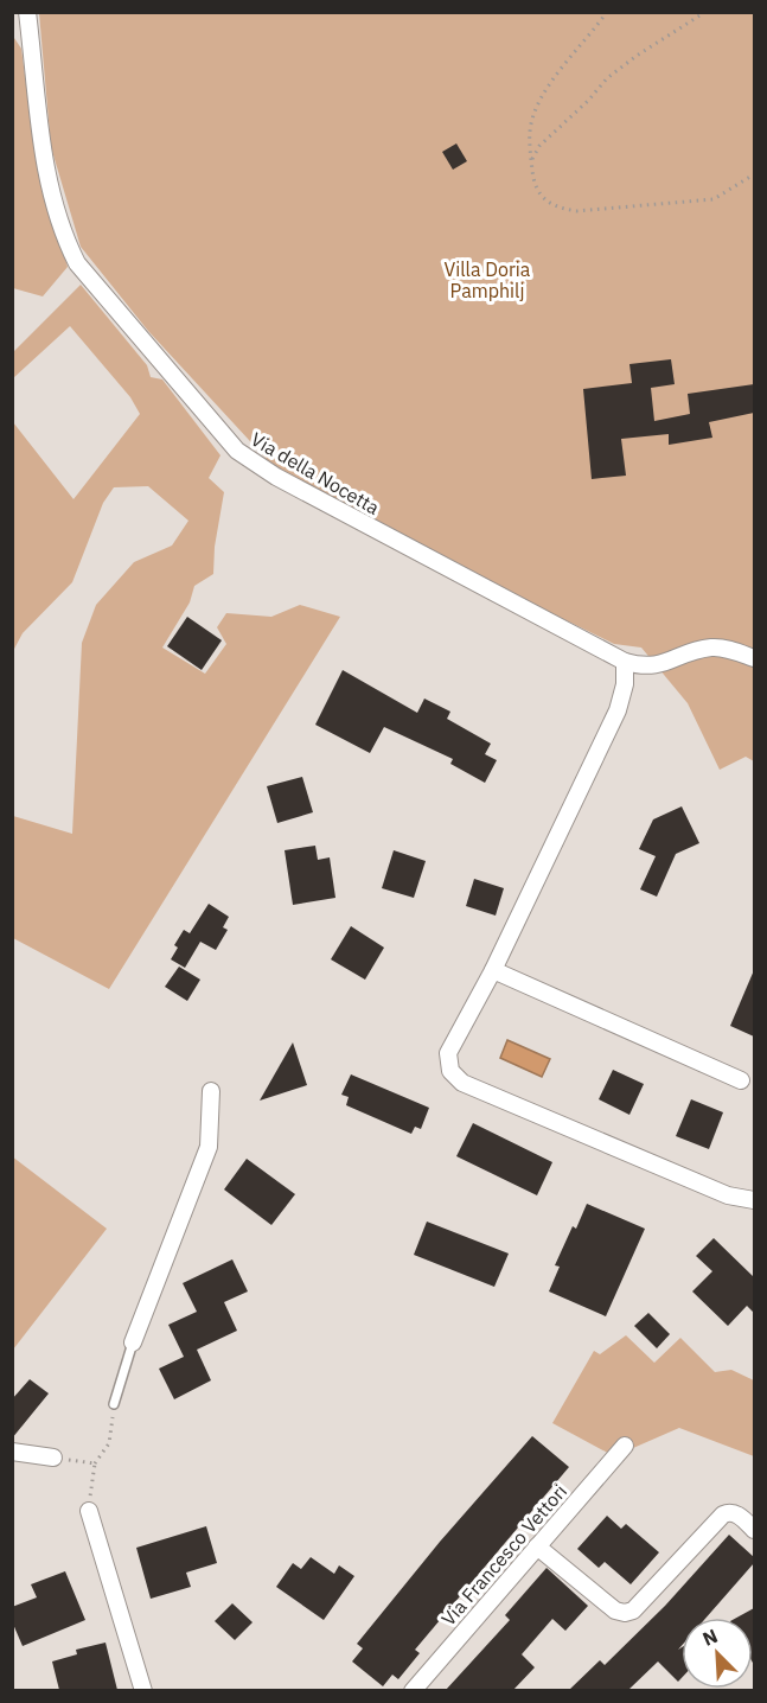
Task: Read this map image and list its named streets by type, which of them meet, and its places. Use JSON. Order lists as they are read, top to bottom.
{
  "streets": {
    "street": ["Via della Nocetta", "Via Francesco Vettori"]
  },
  "parks": ["Villa Doria Pamphilj"],
  "north": "top left"
}
